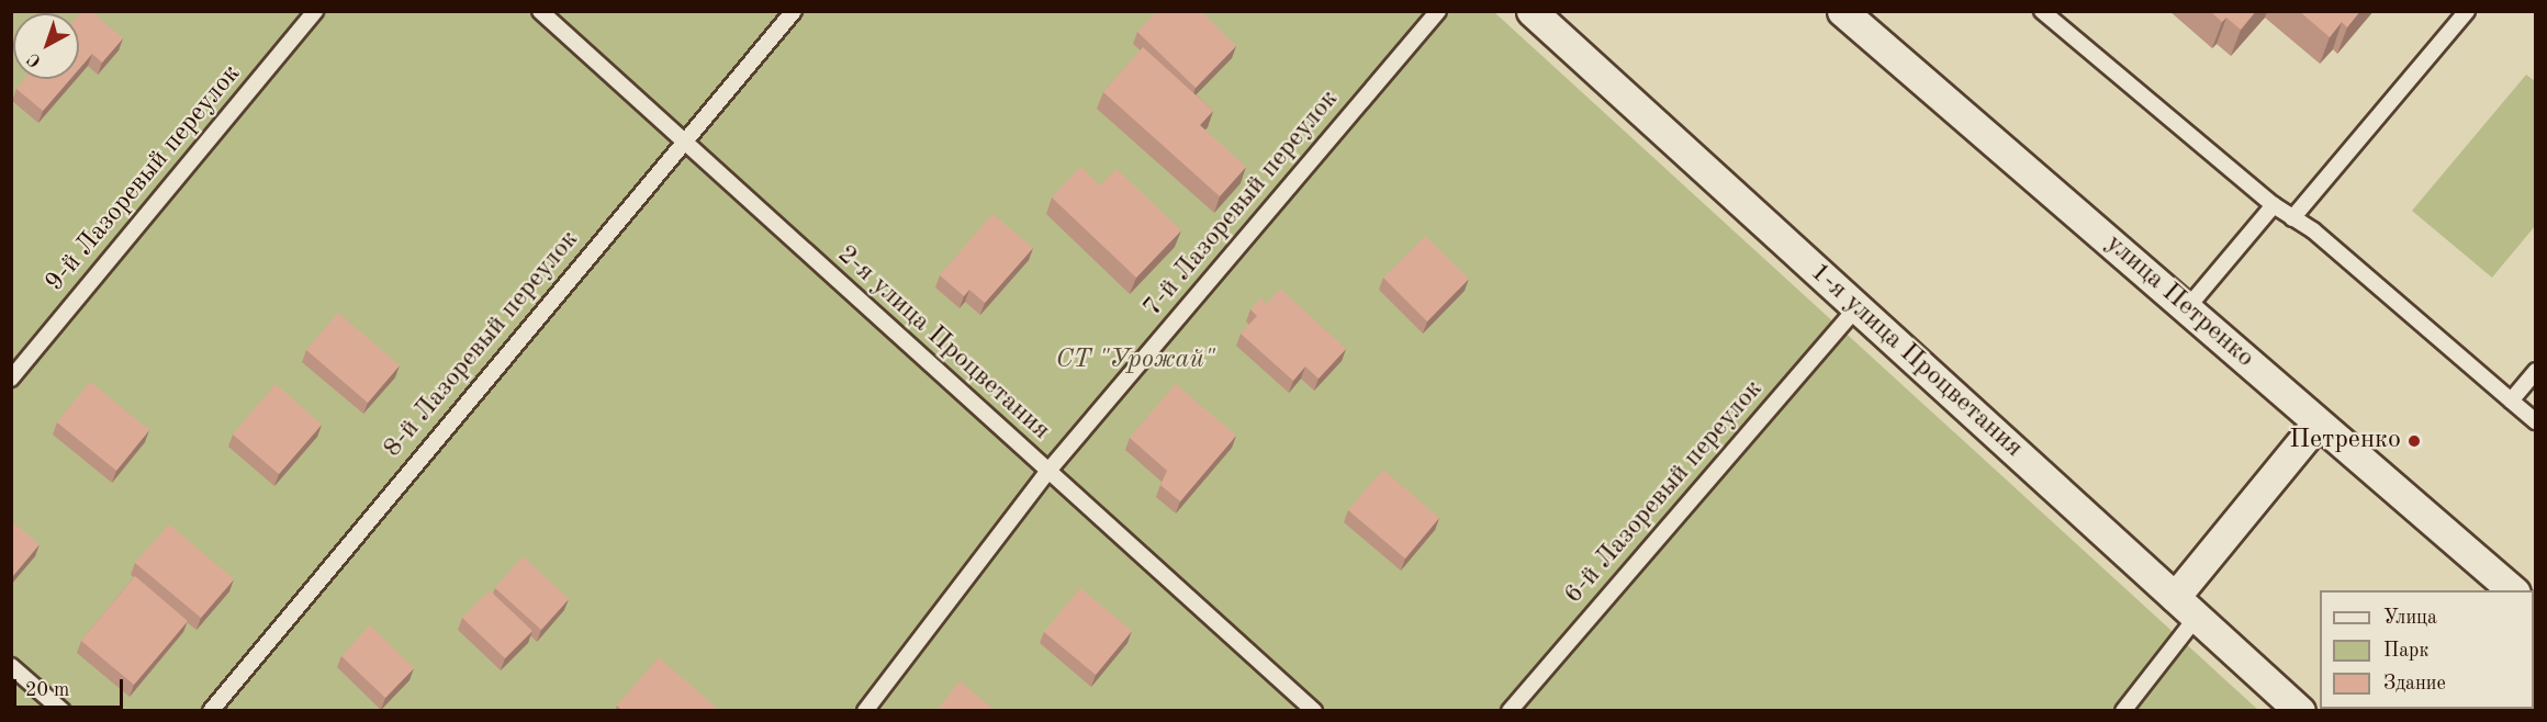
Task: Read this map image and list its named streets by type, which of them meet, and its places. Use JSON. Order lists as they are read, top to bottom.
{
  "streets": {
    "street": ["улица Петренко", "1-я улица Процветания"],
    "lane": [
      "9-й Лазоревый переулок",
      "7-й Лазоревый переулок",
      "2-я улица Процветания",
      "8-й Лазоревый переулок",
      "6-й Лазоревый переулок"
    ]
  },
  "crossings": [
    ["7-й Лазоревый переулок", "2-я улица Процветания"],
    ["2-я улица Процветания", "8-й Лазоревый переулок"],
    ["1-я улица Процветания", "6-й Лазоревый переулок"]
  ],
  "parks": ["СТ \"Урожай\""],
  "places": ["Петренко"],
  "legend": ["Улица", "Парк", "Здание"],
  "scale_bar": "20 m",
  "north": "bottom left"
}
